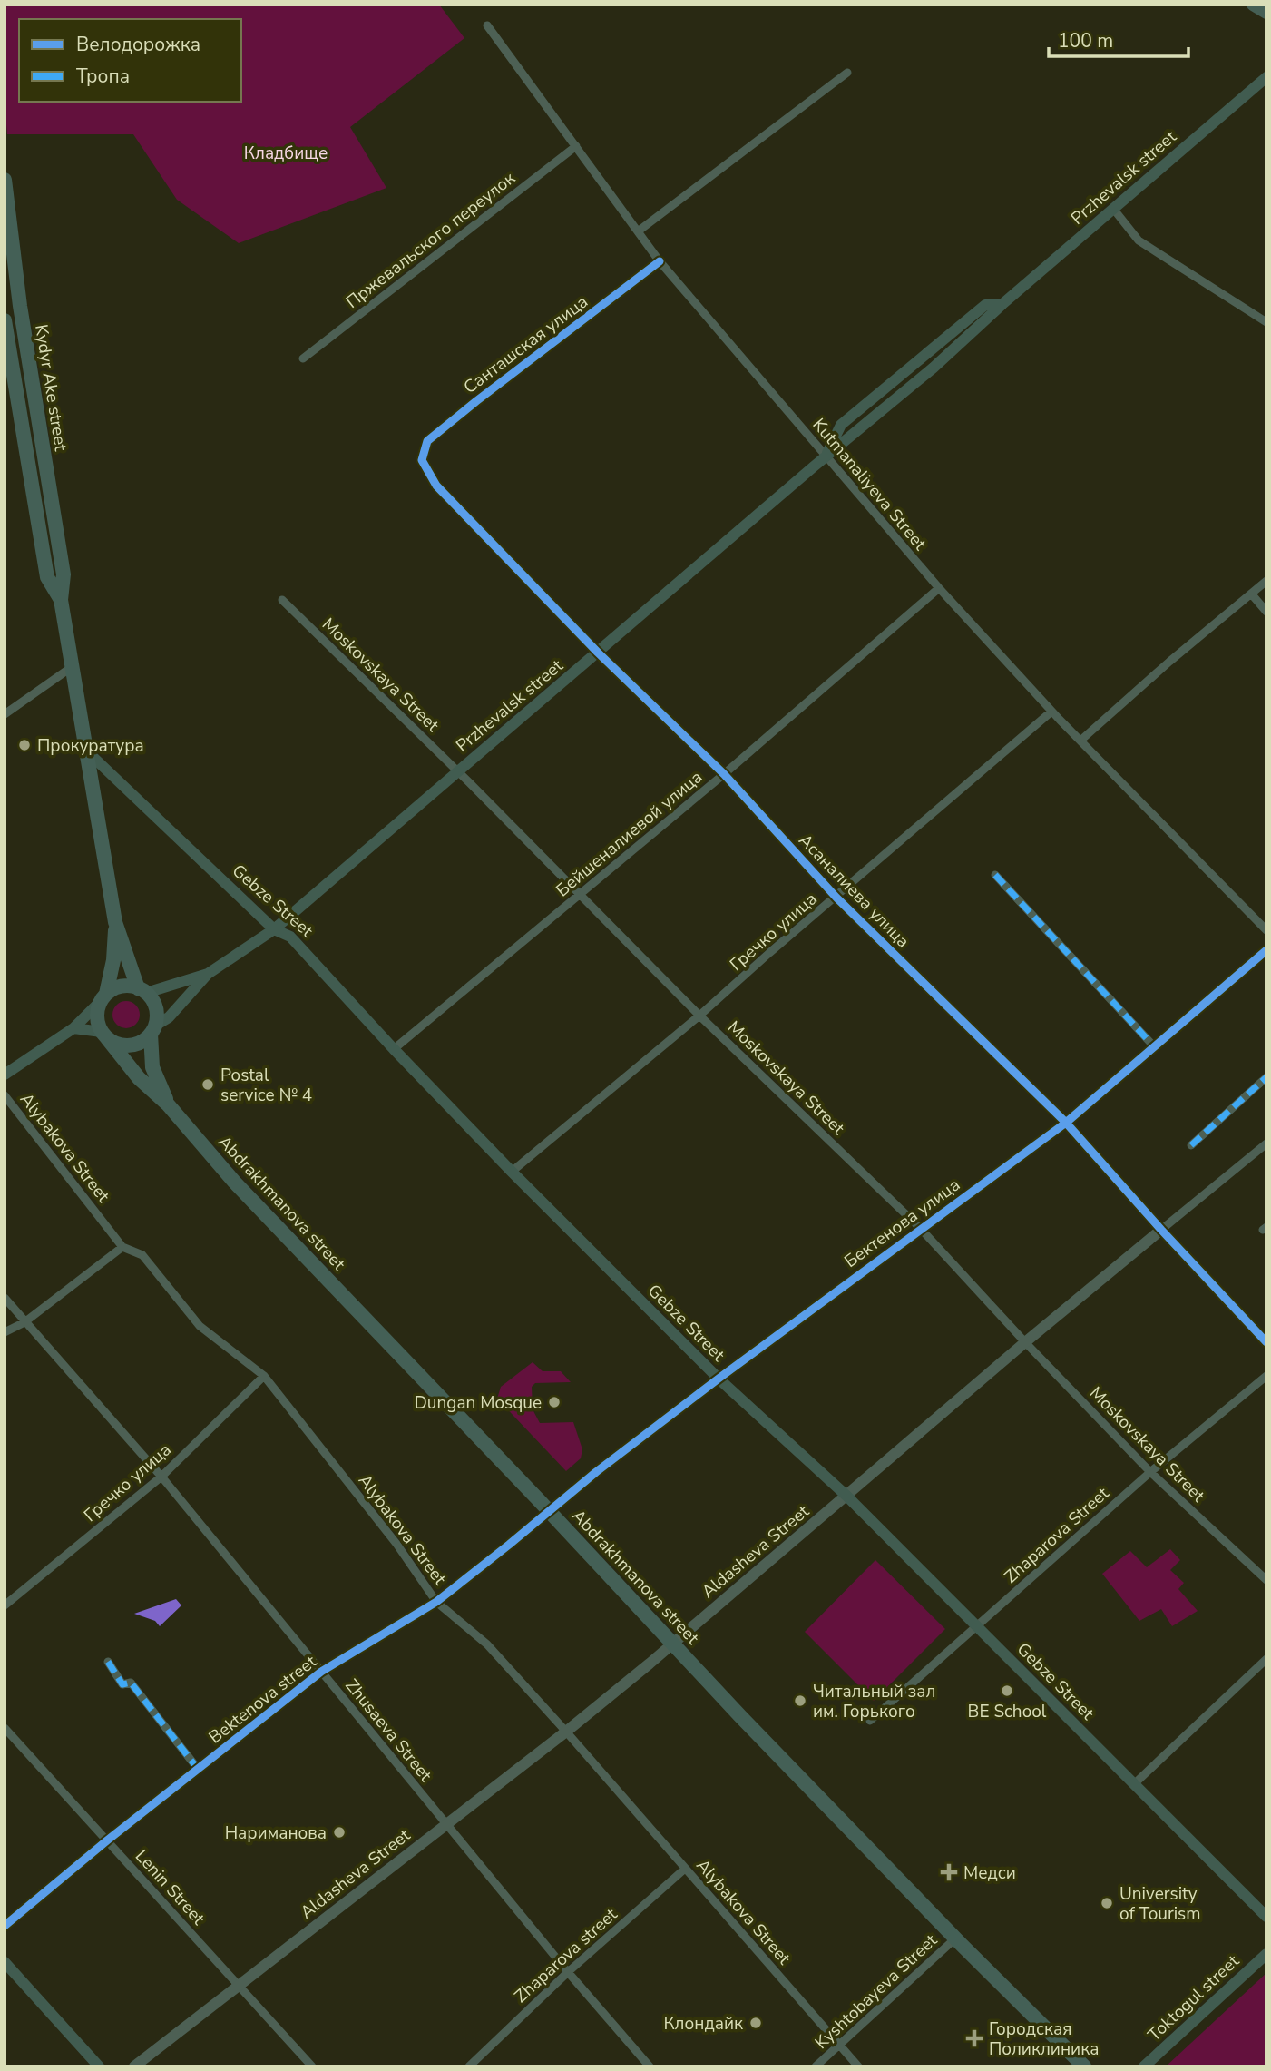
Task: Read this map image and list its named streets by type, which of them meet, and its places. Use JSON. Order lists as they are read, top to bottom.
{
  "streets": {
    "highway": ["Kydyr Ake street", "Abdrakhmanova street"],
    "main road": ["Przhevalsk street", "Gebze Street", "Toktogul street"],
    "street": [
      "Пржевальского переулок",
      "Санташская улица",
      "Kutmanaliyeva Street",
      "Moskovskaya Street",
      "Бейшеналиевой улица",
      "Асаналиева улица",
      "Гречко улица",
      "Alybakova Street",
      "Бектенова улица",
      "Zhaparova Street",
      "Aldasheva Street",
      "Bektenova street",
      "Zhusaeva Street",
      "Lenin Street",
      "Zhaparova street",
      "Kyshtobayeva Street"
    ]
  },
  "crossings": [
    ["Przhevalsk street", "Kydyr Ake street"],
    ["Przhevalsk street", "Kutmanaliyeva Street"],
    ["Przhevalsk street", "Moskovskaya Street"],
    ["Przhevalsk street", "Асаналиева улица"],
    ["Przhevalsk street", "Gebze Street"],
    ["Пржевальского переулок", "Kutmanaliyeva Street"],
    ["Санташская улица", "Kutmanaliyeva Street"],
    ["Санташская улица", "Асаналиева улица"],
    ["Kydyr Ake street", "Gebze Street"],
    ["Kutmanaliyeva Street", "Бейшеналиевой улица"],
    ["Kutmanaliyeva Street", "Гречко улица"],
    ["Moskovskaya Street", "Бейшеналиевой улица"],
    ["Moskovskaya Street", "Гречко улица"],
    ["Moskovskaya Street", "Бектенова улица"],
    ["Moskovskaya Street", "Zhaparova Street"],
    ["Moskovskaya Street", "Aldasheva Street"],
    ["Бейшеналиевой улица", "Асаналиева улица"],
    ["Бейшеналиевой улица", "Gebze Street"],
    ["Асаналиева улица", "Гречко улица"],
    ["Асаналиева улица", "Бектенова улица"],
    ["Асаналиева улица", "Aldasheva Street"],
    ["Gebze Street", "Гречко улица"],
    ["Gebze Street", "Бектенова улица"],
    ["Gebze Street", "Zhaparova Street"],
    ["Gebze Street", "Aldasheva Street"],
    ["Гречко улица", "Alybakova Street"],
    ["Гречко улица", "Zhusaeva Street"],
    ["Alybakova Street", "Aldasheva Street"],
    ["Alybakova Street", "Bektenova street"],
    ["Alybakova Street", "Zhaparova street"],
    ["Alybakova Street", "Kyshtobayeva Street"],
    ["Abdrakhmanova street", "Бектенова улица"],
    ["Abdrakhmanova street", "Aldasheva Street"],
    ["Abdrakhmanova street", "Bektenova street"],
    ["Abdrakhmanova street", "Kyshtobayeva Street"],
    ["Бектенова улица", "Bektenova street"],
    ["Aldasheva Street", "Zhusaeva Street"],
    ["Aldasheva Street", "Lenin Street"],
    ["Bektenova street", "Zhusaeva Street"],
    ["Bektenova street", "Lenin Street"],
    ["Zhusaeva Street", "Zhaparova street"]
  ],
  "parks": ["Кладбище"],
  "places": {
    "other": [
      "Прокуратура",
      "Postal service № 4",
      "Dungan Mosque",
      "BE School",
      "Читальный зал им. Горького",
      "Нариманова",
      "University of Tourism",
      "Клондайк"
    ],
    "health": ["Медси", "Городская Поликлиника"]
  },
  "legend": ["Велодорожка", "Тропа"],
  "scale_bar": "100 m"
}
